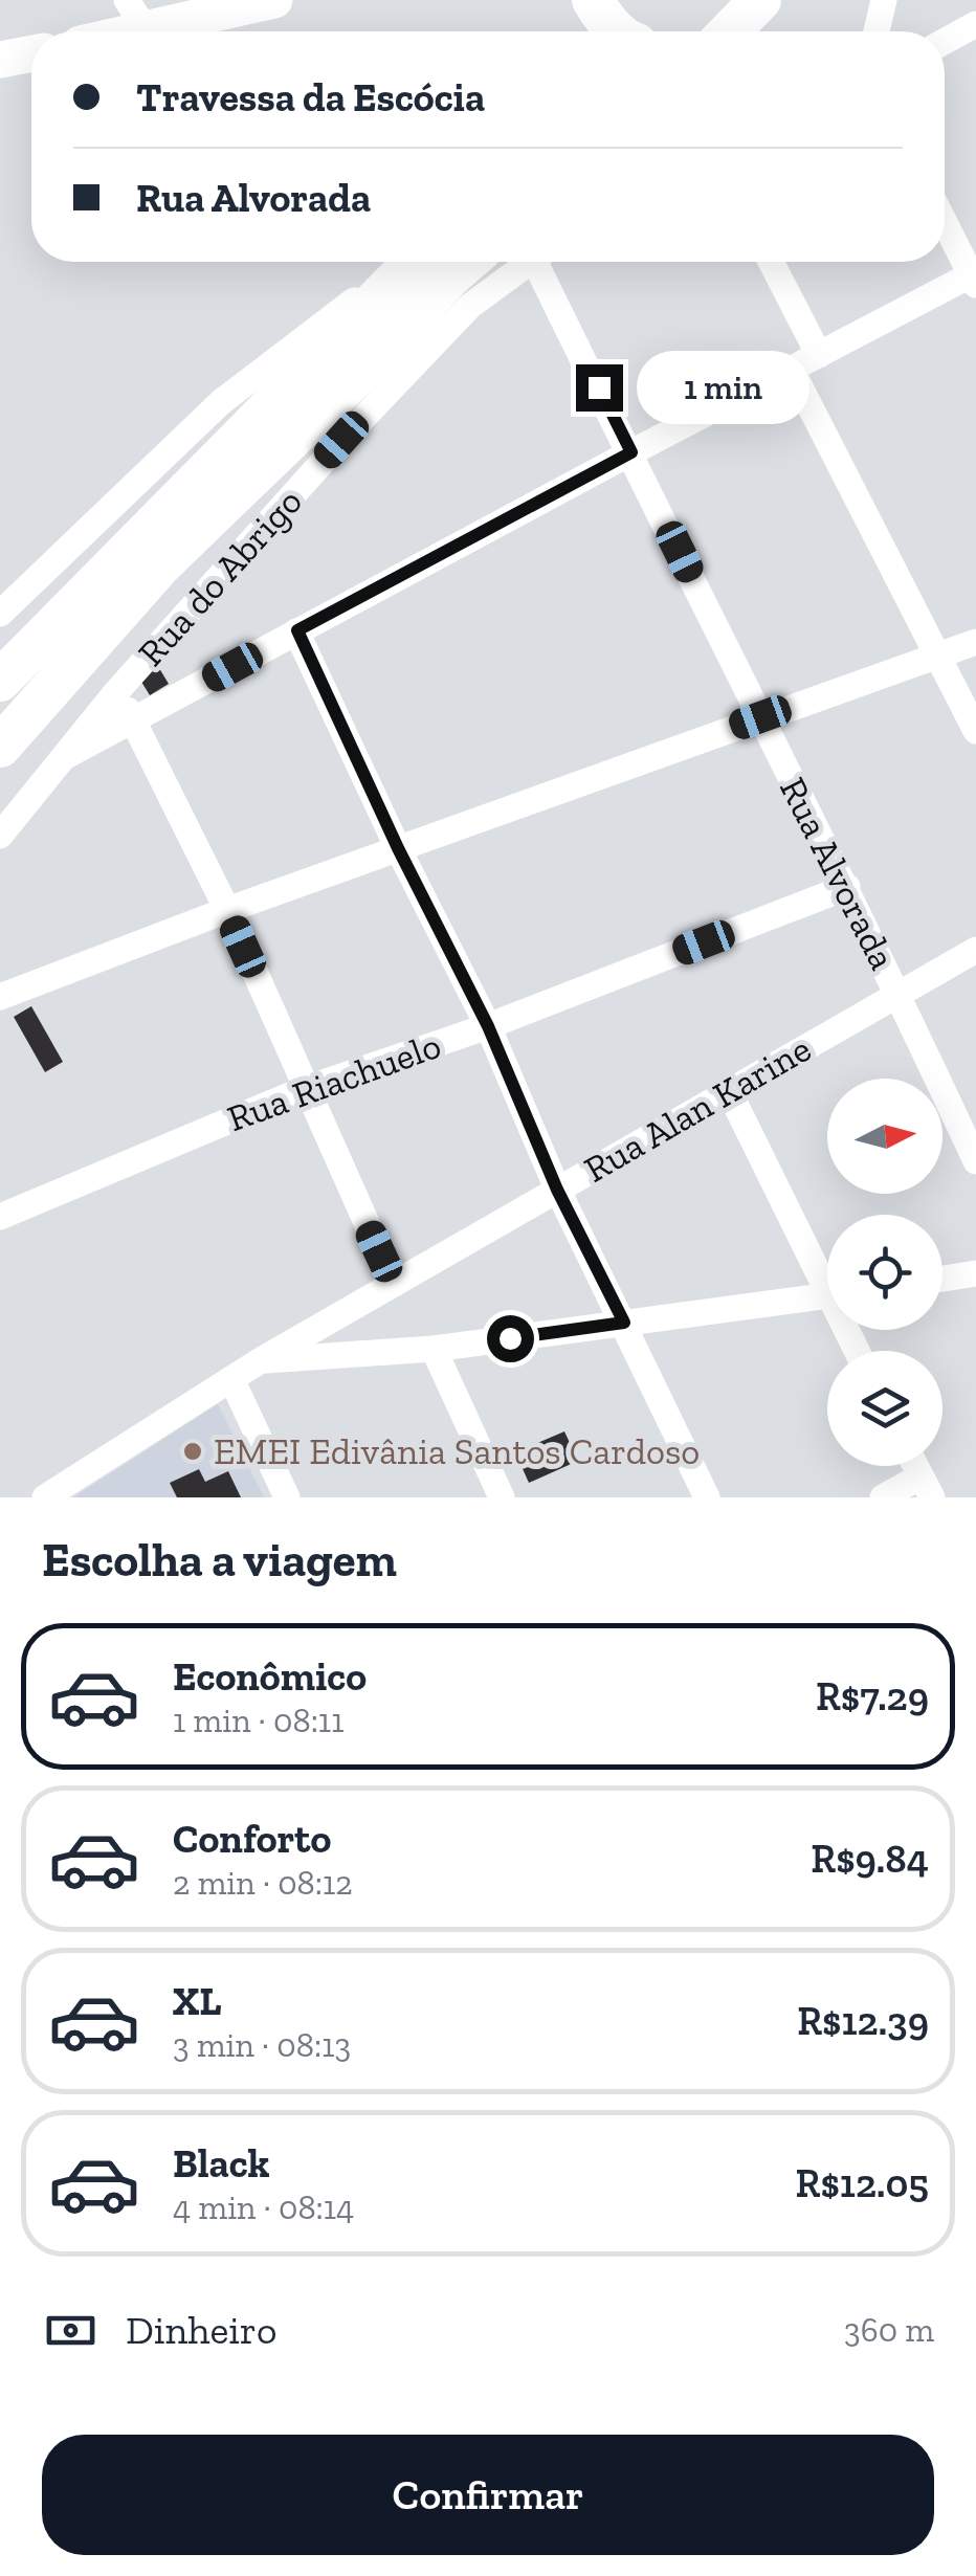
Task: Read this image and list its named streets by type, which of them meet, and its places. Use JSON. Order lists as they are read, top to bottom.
{
  "streets": {
    "street": [
      "Rua do Abrigo",
      "Rua Alvorada",
      "Rua Riachuelo",
      "Rua Alan Karine"
    ]
  },
  "crossings": [
    ["Rua Alvorada", "Rua Riachuelo"],
    ["Rua Alvorada", "Rua Alan Karine"]
  ],
  "places": ["EMEI Edivânia Santos Cardoso"],
  "north": "right",
  "page": {
    "banner": ["Travessa da Escócia", "Rua Alvorada"],
    "bubble": "1 min",
    "heading": "Escolha a viagem",
    "list": [
      {
        "name": "Econômico",
        "note": "1 min · 08:11",
        "value": "R$7.29"
      },
      {
        "name": "Conforto",
        "note": "2 min · 08:12",
        "value": "R$9.84"
      },
      {
        "name": "XL",
        "note": "3 min · 08:13",
        "value": "R$12.39"
      },
      {
        "name": "Black",
        "note": "4 min · 08:14",
        "value": "R$12.05"
      }
    ],
    "pay": ["Dinheiro", "360 m"],
    "buttons": "Confirmar"
  }
}
